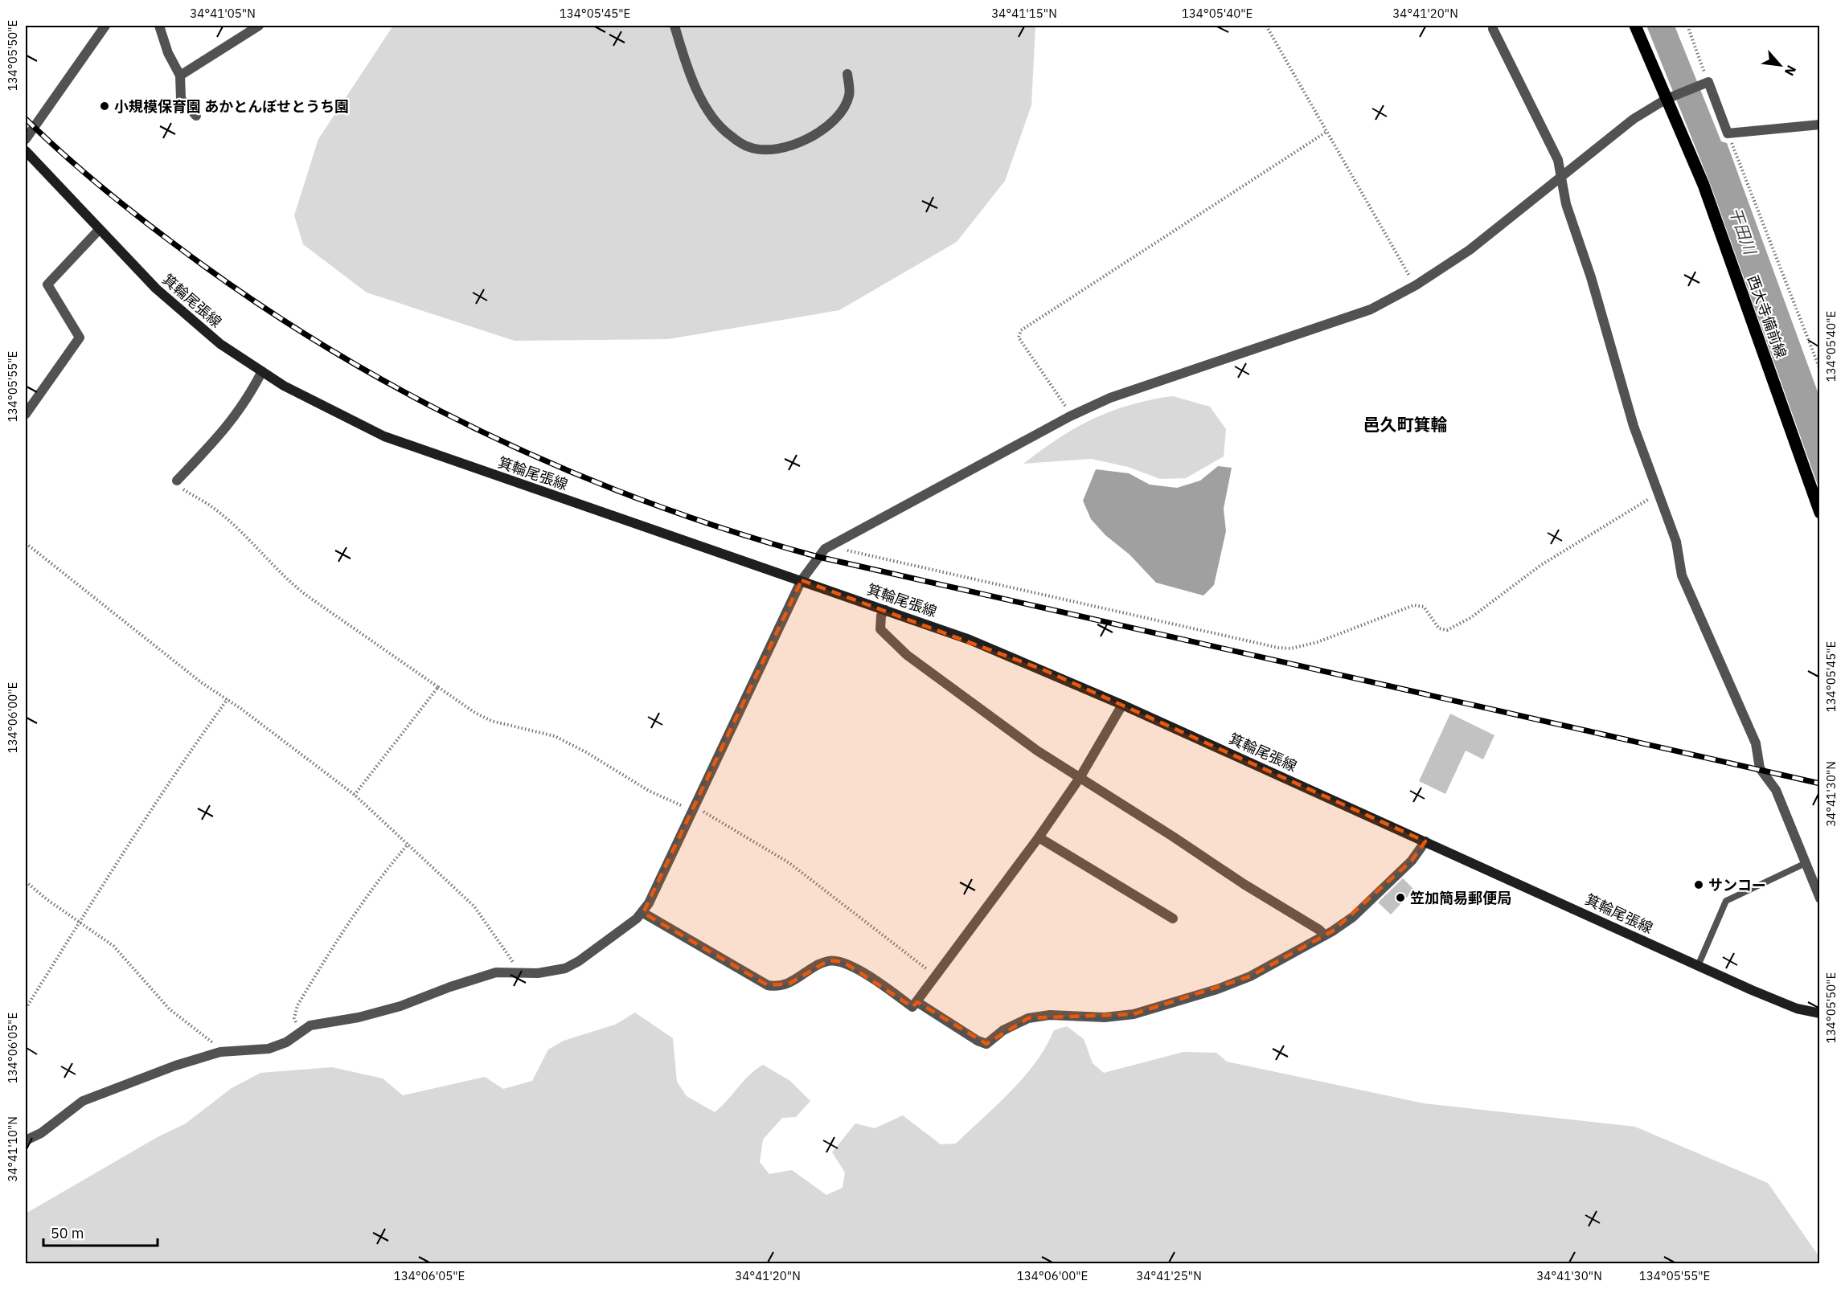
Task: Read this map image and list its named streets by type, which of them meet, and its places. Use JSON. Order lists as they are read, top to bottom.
{
  "streets": {
    "main road": ["箕輪尾張線", "西大寺備前線"]
  },
  "districts": ["邑久町箕輪"],
  "water": ["干田川"],
  "places": ["小規模保育園 あかとんぼせとうち園", "サンコー", "笠加簡易郵便局"],
  "scale_bar": "50 m",
  "north": "bottom right",
  "coordinates": [
    "34°41'05\"N",
    "134°05'45\"E",
    "34°41'15\"N",
    "134°05'40\"E",
    "34°41'20\"N",
    "134°05'50\"E",
    "134°05'55\"E",
    "134°06'00\"E",
    "34°41'30\"N",
    "134°06'05\"E",
    "34°41'10\"N",
    "34°41'25\"N"
  ]
}
